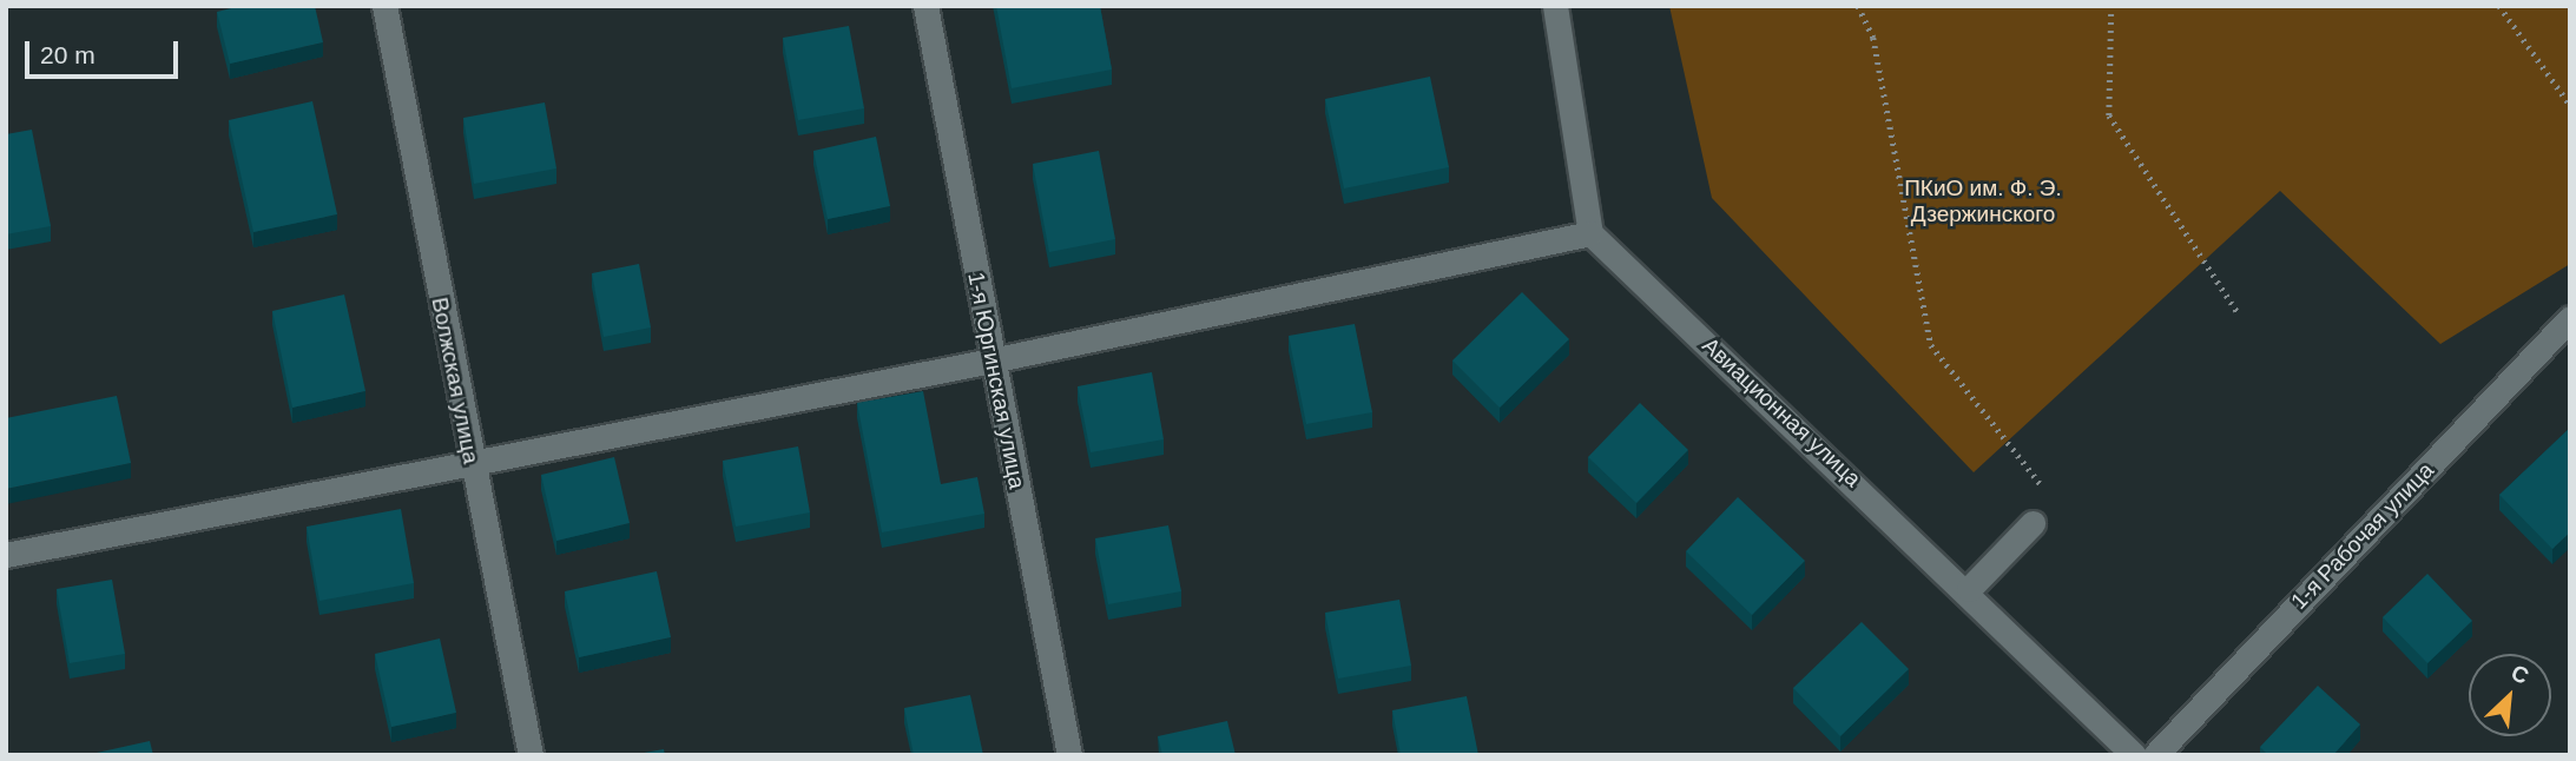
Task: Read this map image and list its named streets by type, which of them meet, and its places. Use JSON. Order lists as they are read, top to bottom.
{
  "streets": {
    "street": [
      "Волжская улица",
      "1-я Юргинская улица",
      "Авиационная улица",
      "1-я Рабочая улица"
    ]
  },
  "parks": ["ПКиО им. Ф. Э. Дзержинского"],
  "scale_bar": "20 m",
  "north": "top right"
}
